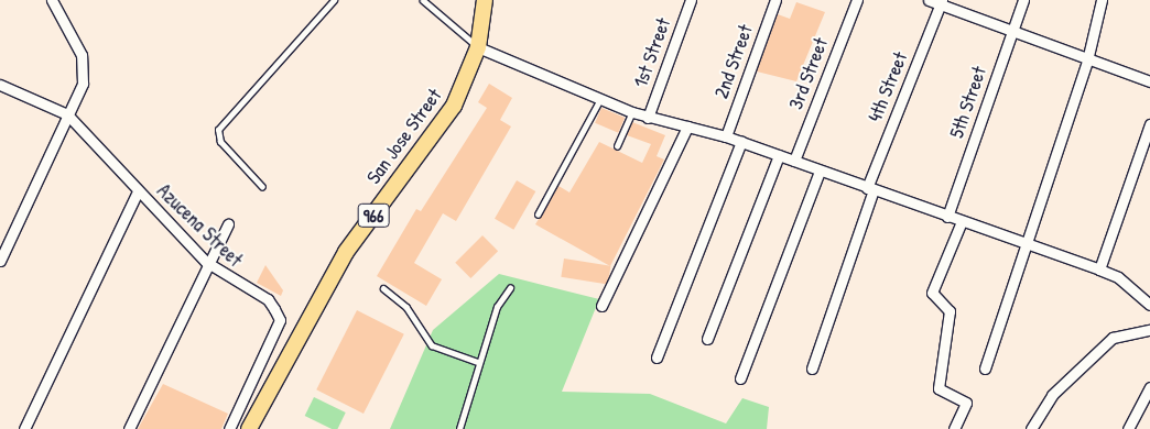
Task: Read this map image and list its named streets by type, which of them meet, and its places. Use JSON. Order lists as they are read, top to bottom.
{
  "streets": {
    "main road": ["San Jose Street", "966"],
    "street": [
      "1st Street",
      "2nd Street",
      "3rd Street",
      "4th Street",
      "5th Street",
      "Azucena Street"
    ]
  }
}
